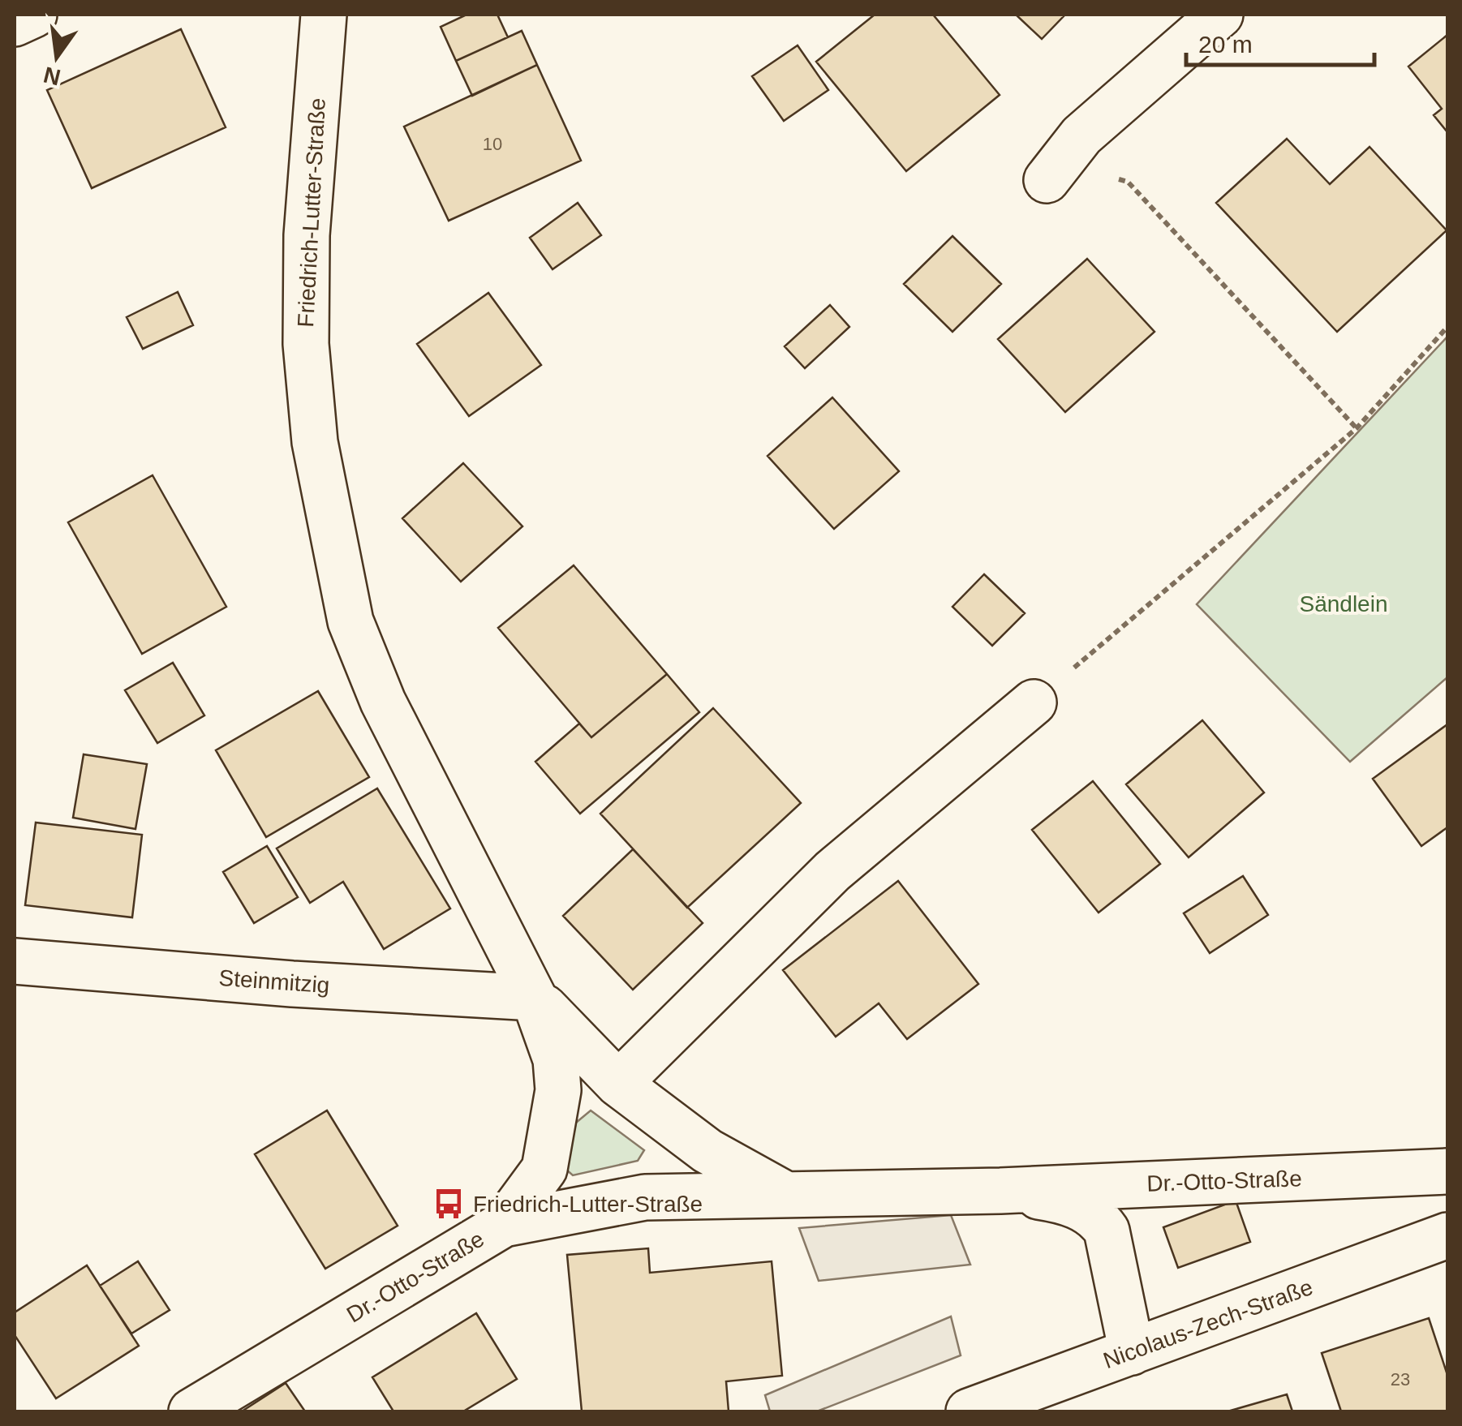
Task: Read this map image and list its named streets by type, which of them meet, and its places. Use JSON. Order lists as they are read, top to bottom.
{
  "streets": {
    "street": [
      "Friedrich-Lutter-Straße",
      "Steinmitzig",
      "Dr.-Otto-Straße",
      "Nicolaus-Zech-Straße"
    ]
  },
  "crossings": [
    ["Friedrich-Lutter-Straße", "Steinmitzig"],
    ["Friedrich-Lutter-Straße", "Dr.-Otto-Straße"],
    ["Dr.-Otto-Straße", "Nicolaus-Zech-Straße"]
  ],
  "parks": ["Sändlein"],
  "places": {
    "bus stop": ["Friedrich-Lutter-Straße"]
  },
  "house_numbers": ["10", "23"],
  "scale_bar": "20 m",
  "north": "bottom"
}
